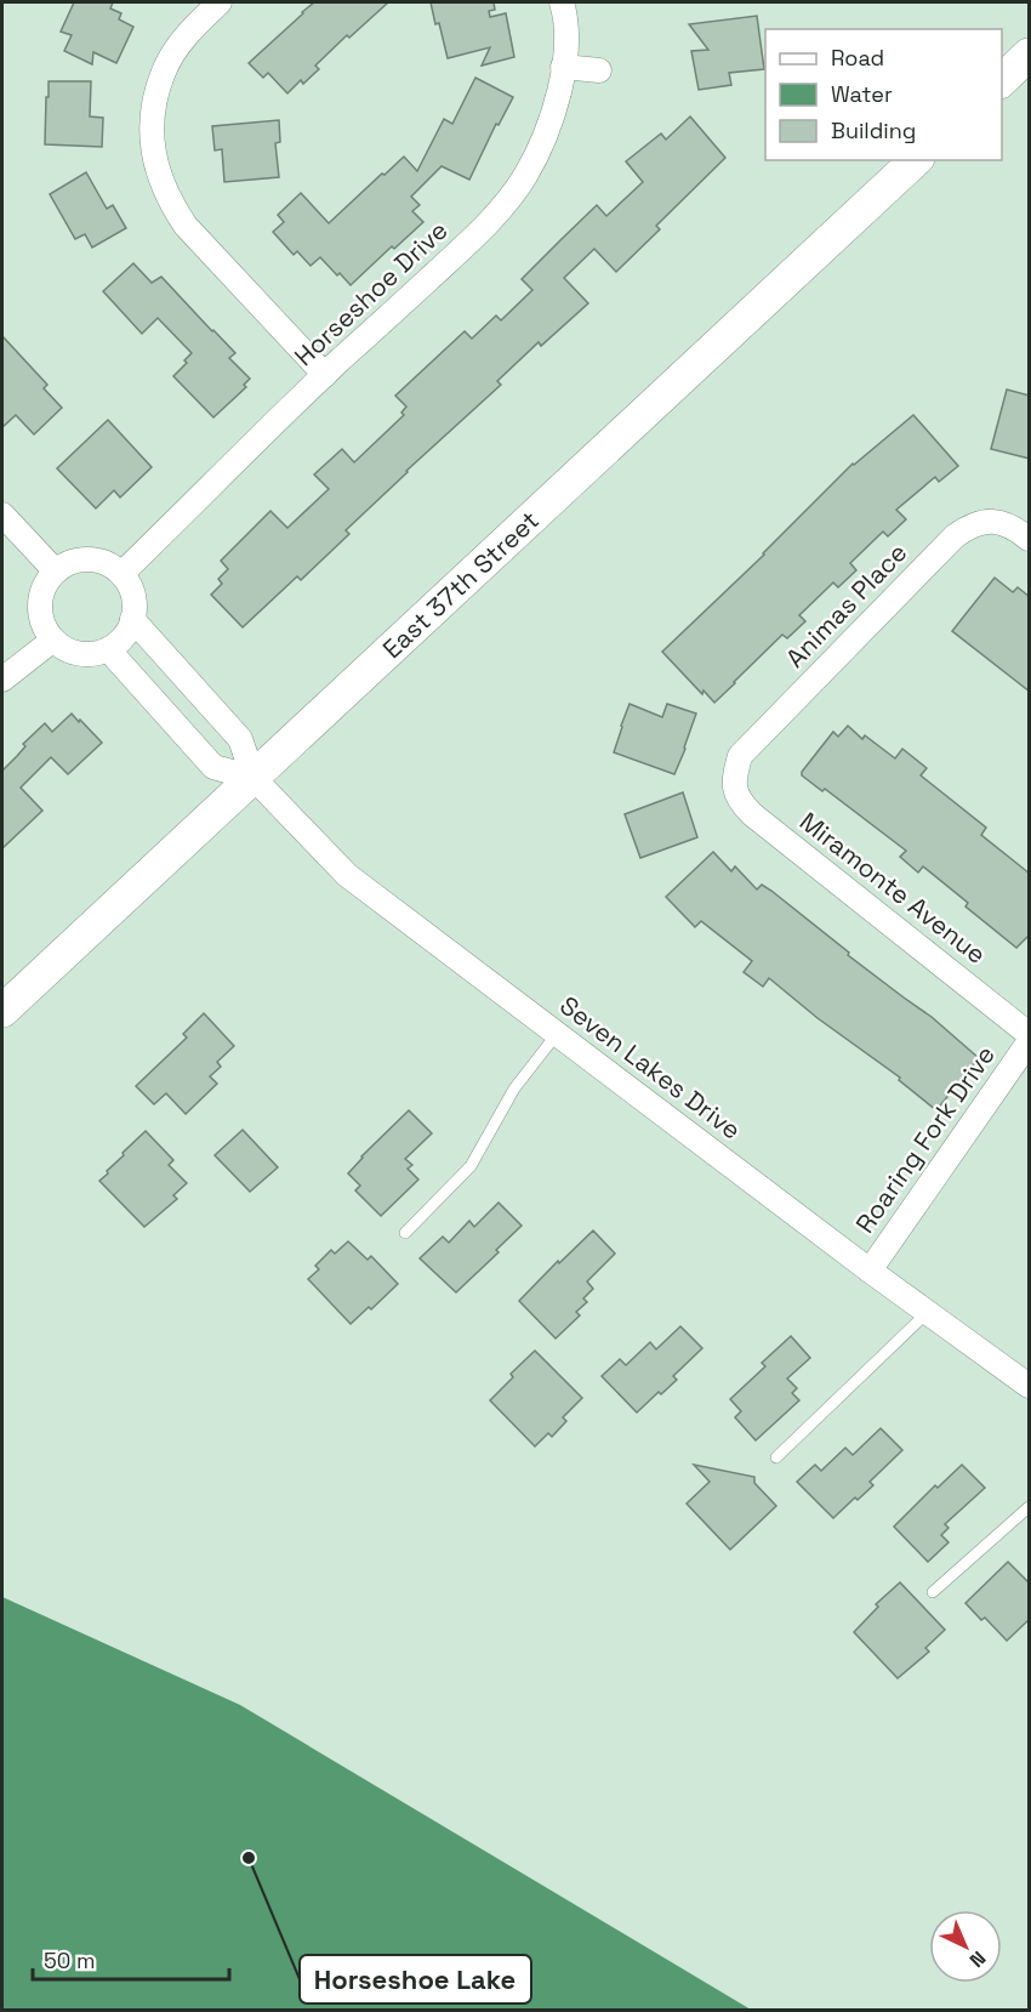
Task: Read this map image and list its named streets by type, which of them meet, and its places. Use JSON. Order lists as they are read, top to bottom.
{
  "streets": {
    "main road": ["East 37th Street"],
    "street": [
      "Horseshoe Drive",
      "Animas Place",
      "Miramonte Avenue",
      "Seven Lakes Drive",
      "Roaring Fork Drive"
    ]
  },
  "crossings": [
    ["Horseshoe Drive", "Seven Lakes Drive"],
    ["East 37th Street", "Seven Lakes Drive"],
    ["Animas Place", "Miramonte Avenue"],
    ["Seven Lakes Drive", "Roaring Fork Drive"]
  ],
  "places": ["Horseshoe Lake"],
  "legend": ["Road", "Water", "Building"],
  "scale_bar": "50 m",
  "north": "bottom right"
}
